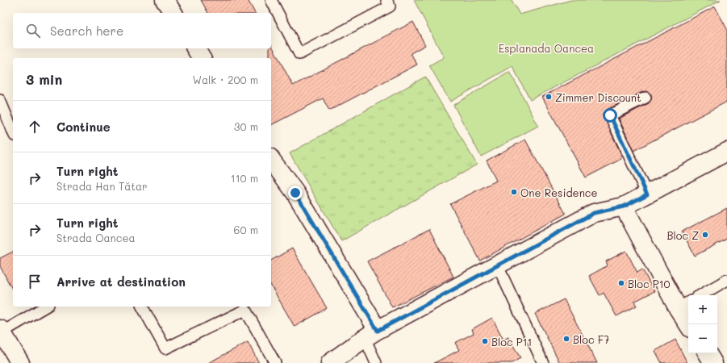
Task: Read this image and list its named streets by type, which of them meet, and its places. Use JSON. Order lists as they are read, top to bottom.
{
  "parks": ["Esplanada Oancea"],
  "places": [
    "Zimmer Discount",
    "One Residence",
    "Bloc Z",
    "Bloc P10",
    "Bloc F7",
    "Bloc P11"
  ],
  "page": {
    "search": "Search here",
    "heading": ["3 min", "Walk · 200 m"],
    "list": [
      ["Continue", "30 m"],
      ["Turn right", "Strada Han Tătar", "110 m"],
      ["Turn right", "Strada Oancea", "60 m"],
      "Arrive at destination"
    ],
    "map_buttons": ["+", "−"]
  }
}
